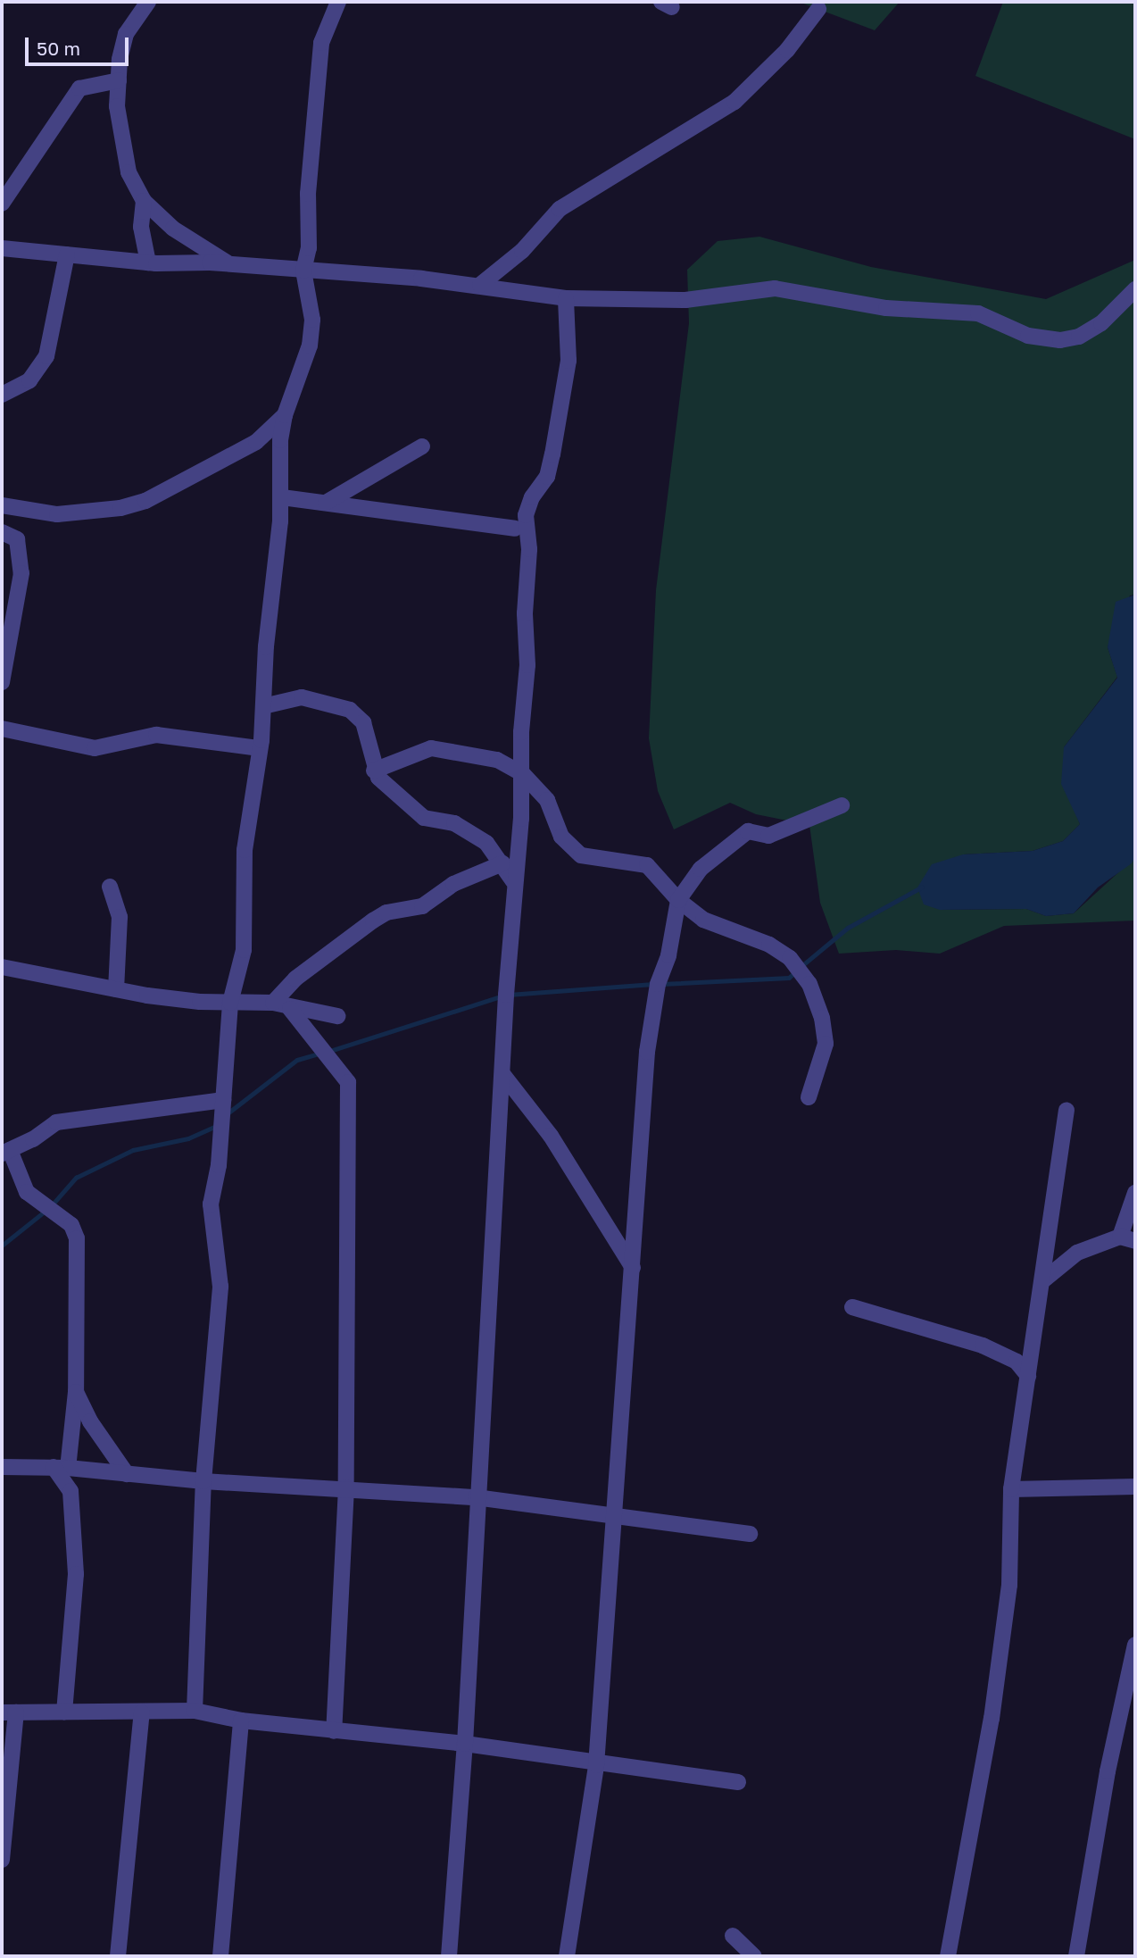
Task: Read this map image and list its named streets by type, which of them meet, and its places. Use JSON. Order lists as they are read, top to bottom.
{
  "scale_bar": "50 m"
}
